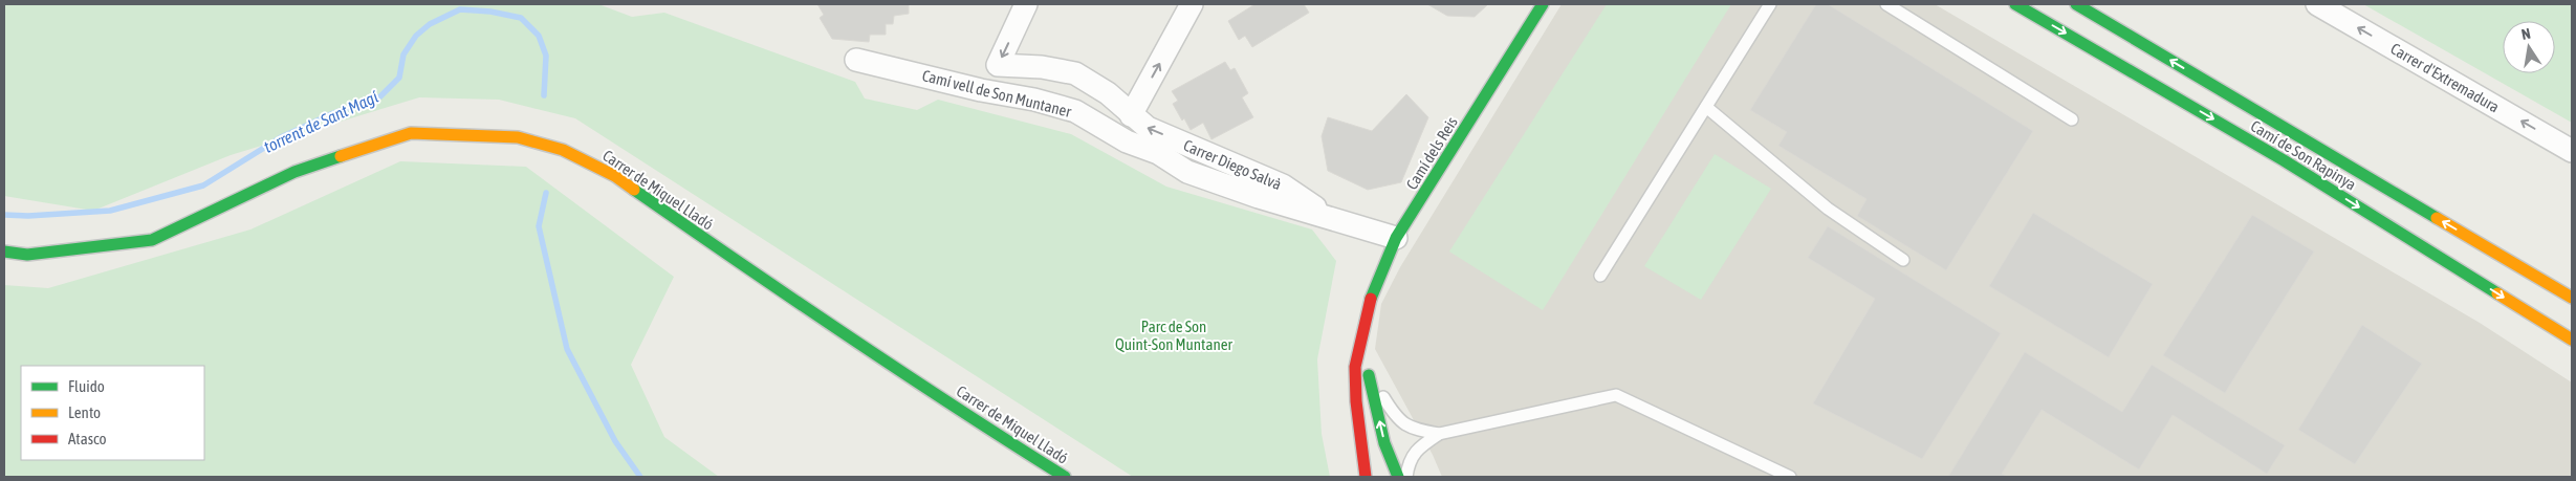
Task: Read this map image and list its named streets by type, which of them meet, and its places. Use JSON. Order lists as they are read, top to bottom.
{
  "streets": {
    "street": [
      "Carrer d'Extremadura",
      "Camí vell de Son Muntaner",
      "Camí dels Reis",
      "Camí de Son Rapinya",
      "Carrer Diego Salvà",
      "Carrer de Miquel Lladó"
    ]
  },
  "crossings": [
    ["Camí vell de Son Muntaner", "Camí dels Reis"],
    ["Camí vell de Son Muntaner", "Carrer Diego Salvà"]
  ],
  "one_way": ["Carrer d'Extremadura"],
  "water": ["torrent de Sant Magí"],
  "parks": ["Parc de Son Quint-Son Muntaner"],
  "legend": ["Fluido", "Lento", "Atasco"],
  "north": "top"
}
